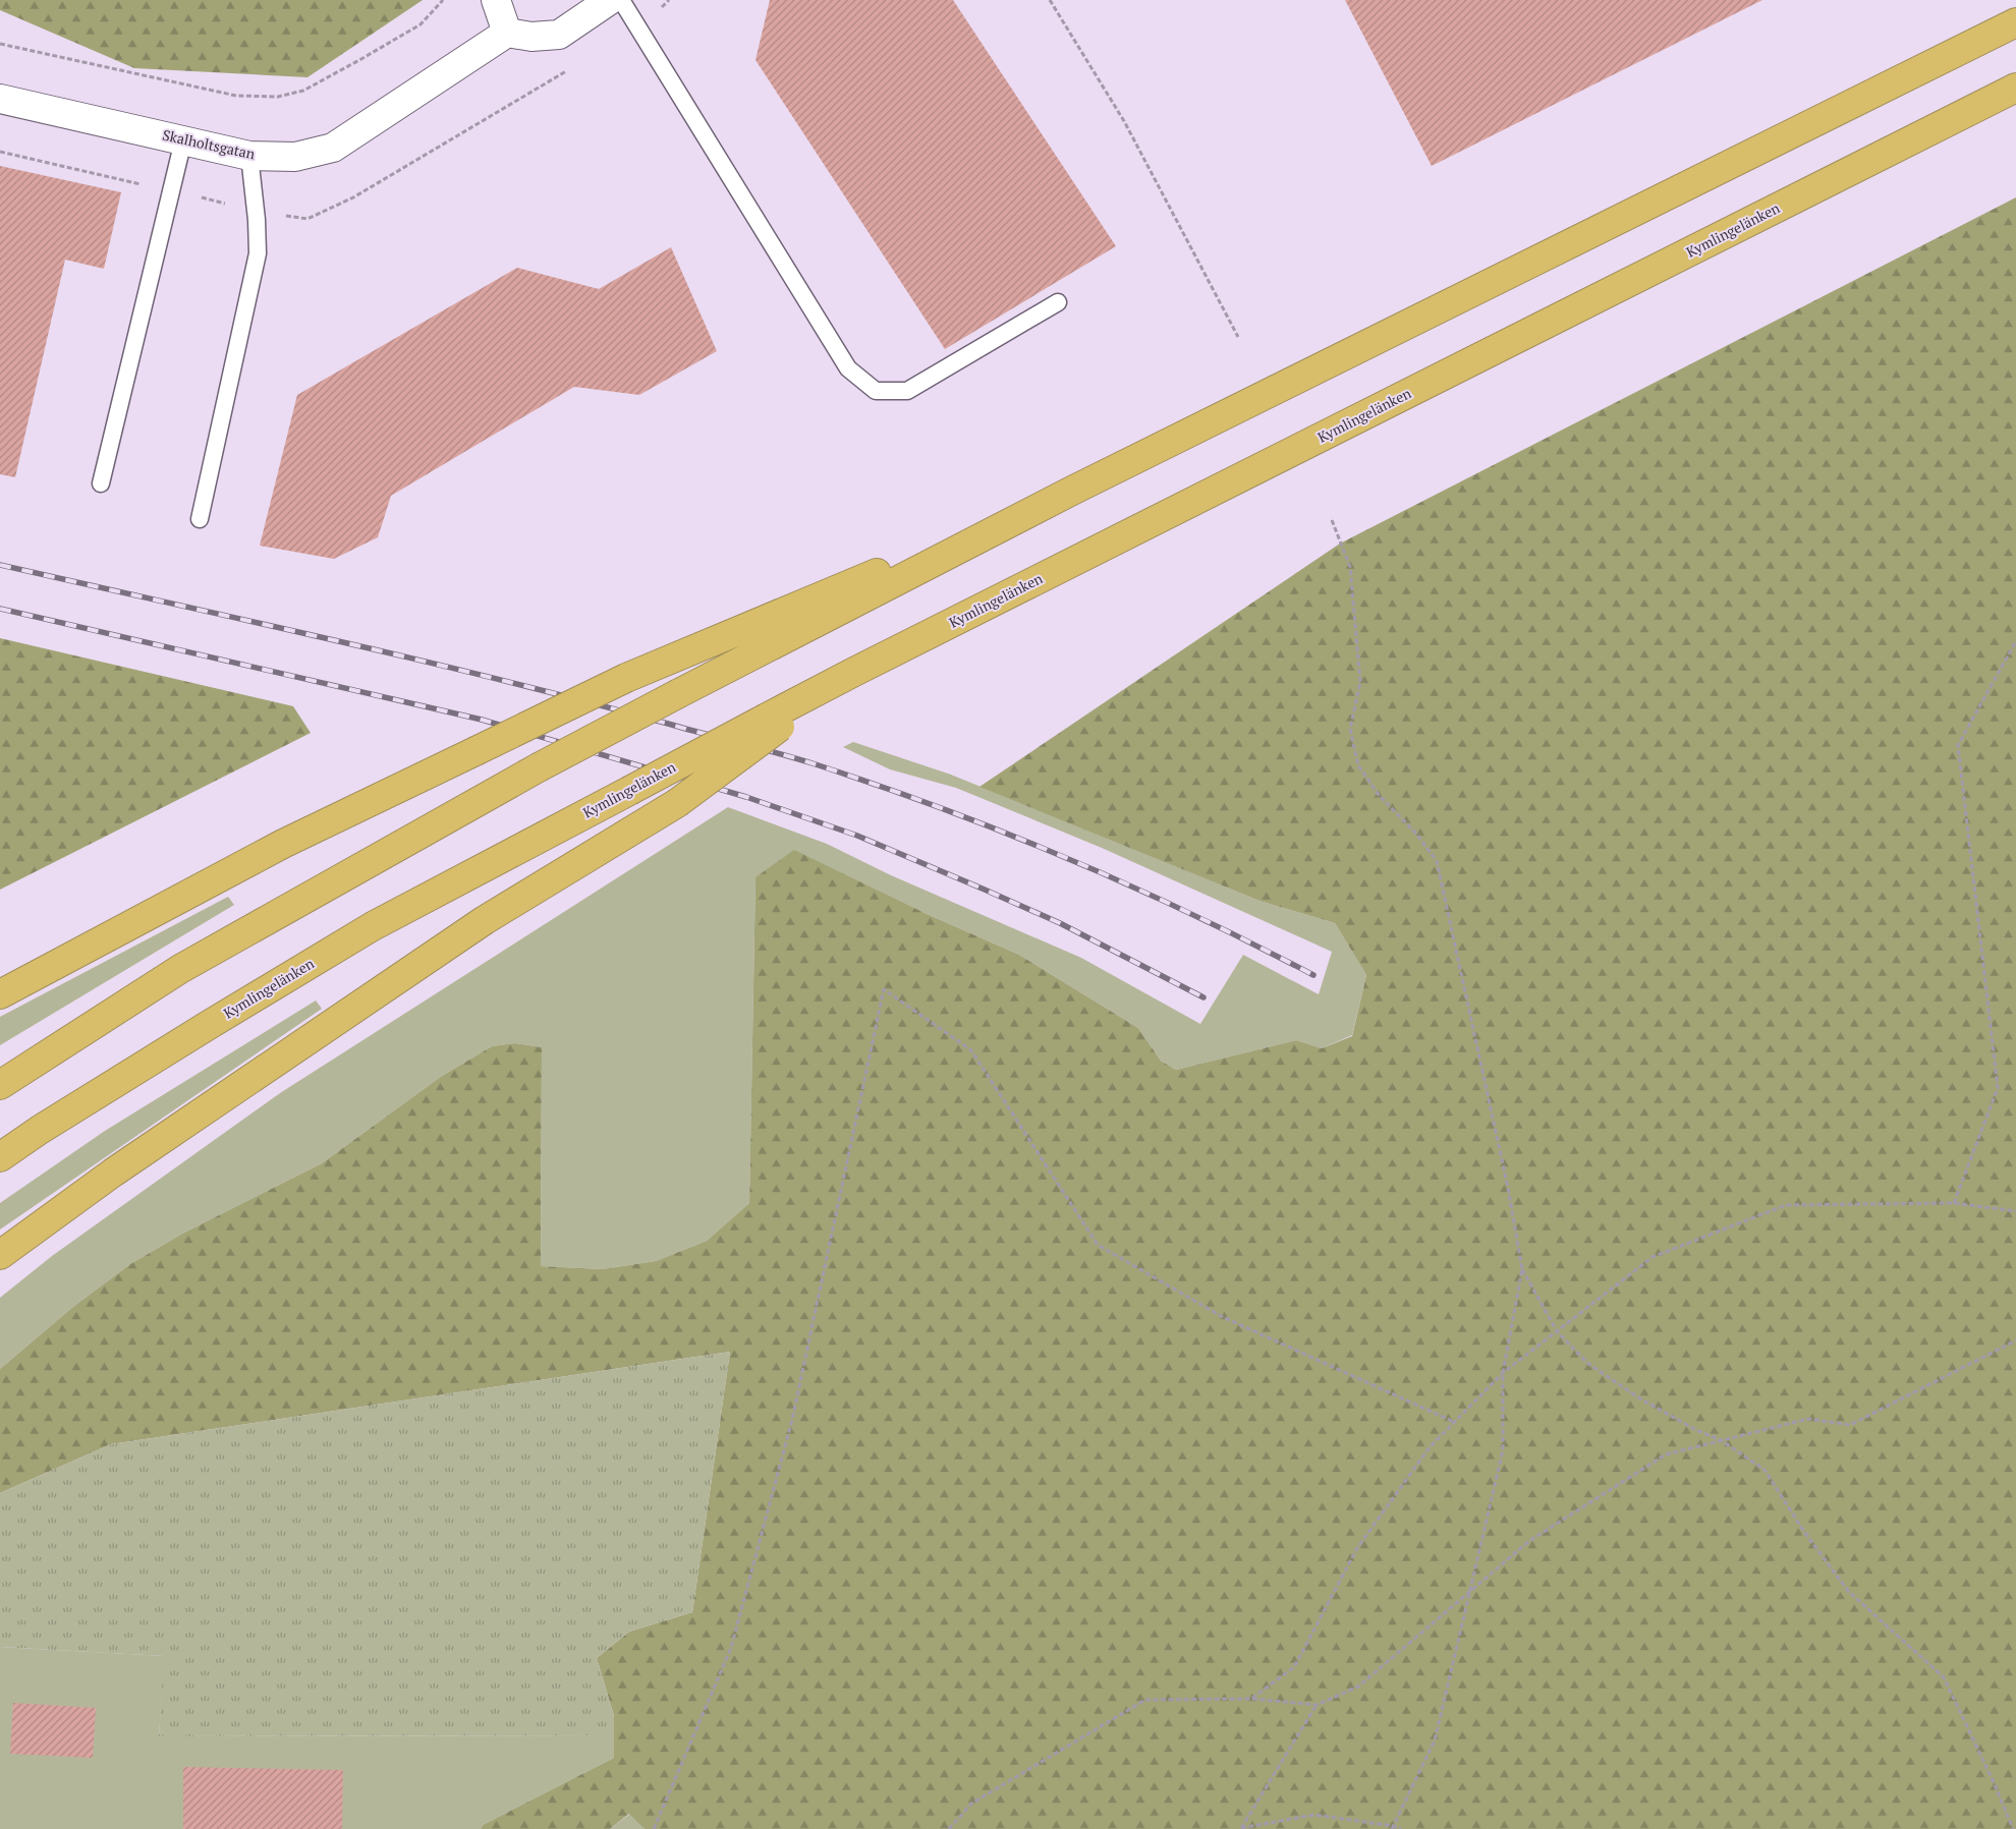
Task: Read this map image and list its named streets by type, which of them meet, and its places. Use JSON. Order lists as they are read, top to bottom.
{
  "streets": {
    "highway": ["Kymlingelänken"],
    "street": ["Skalholtsgatan"]
  }
}
